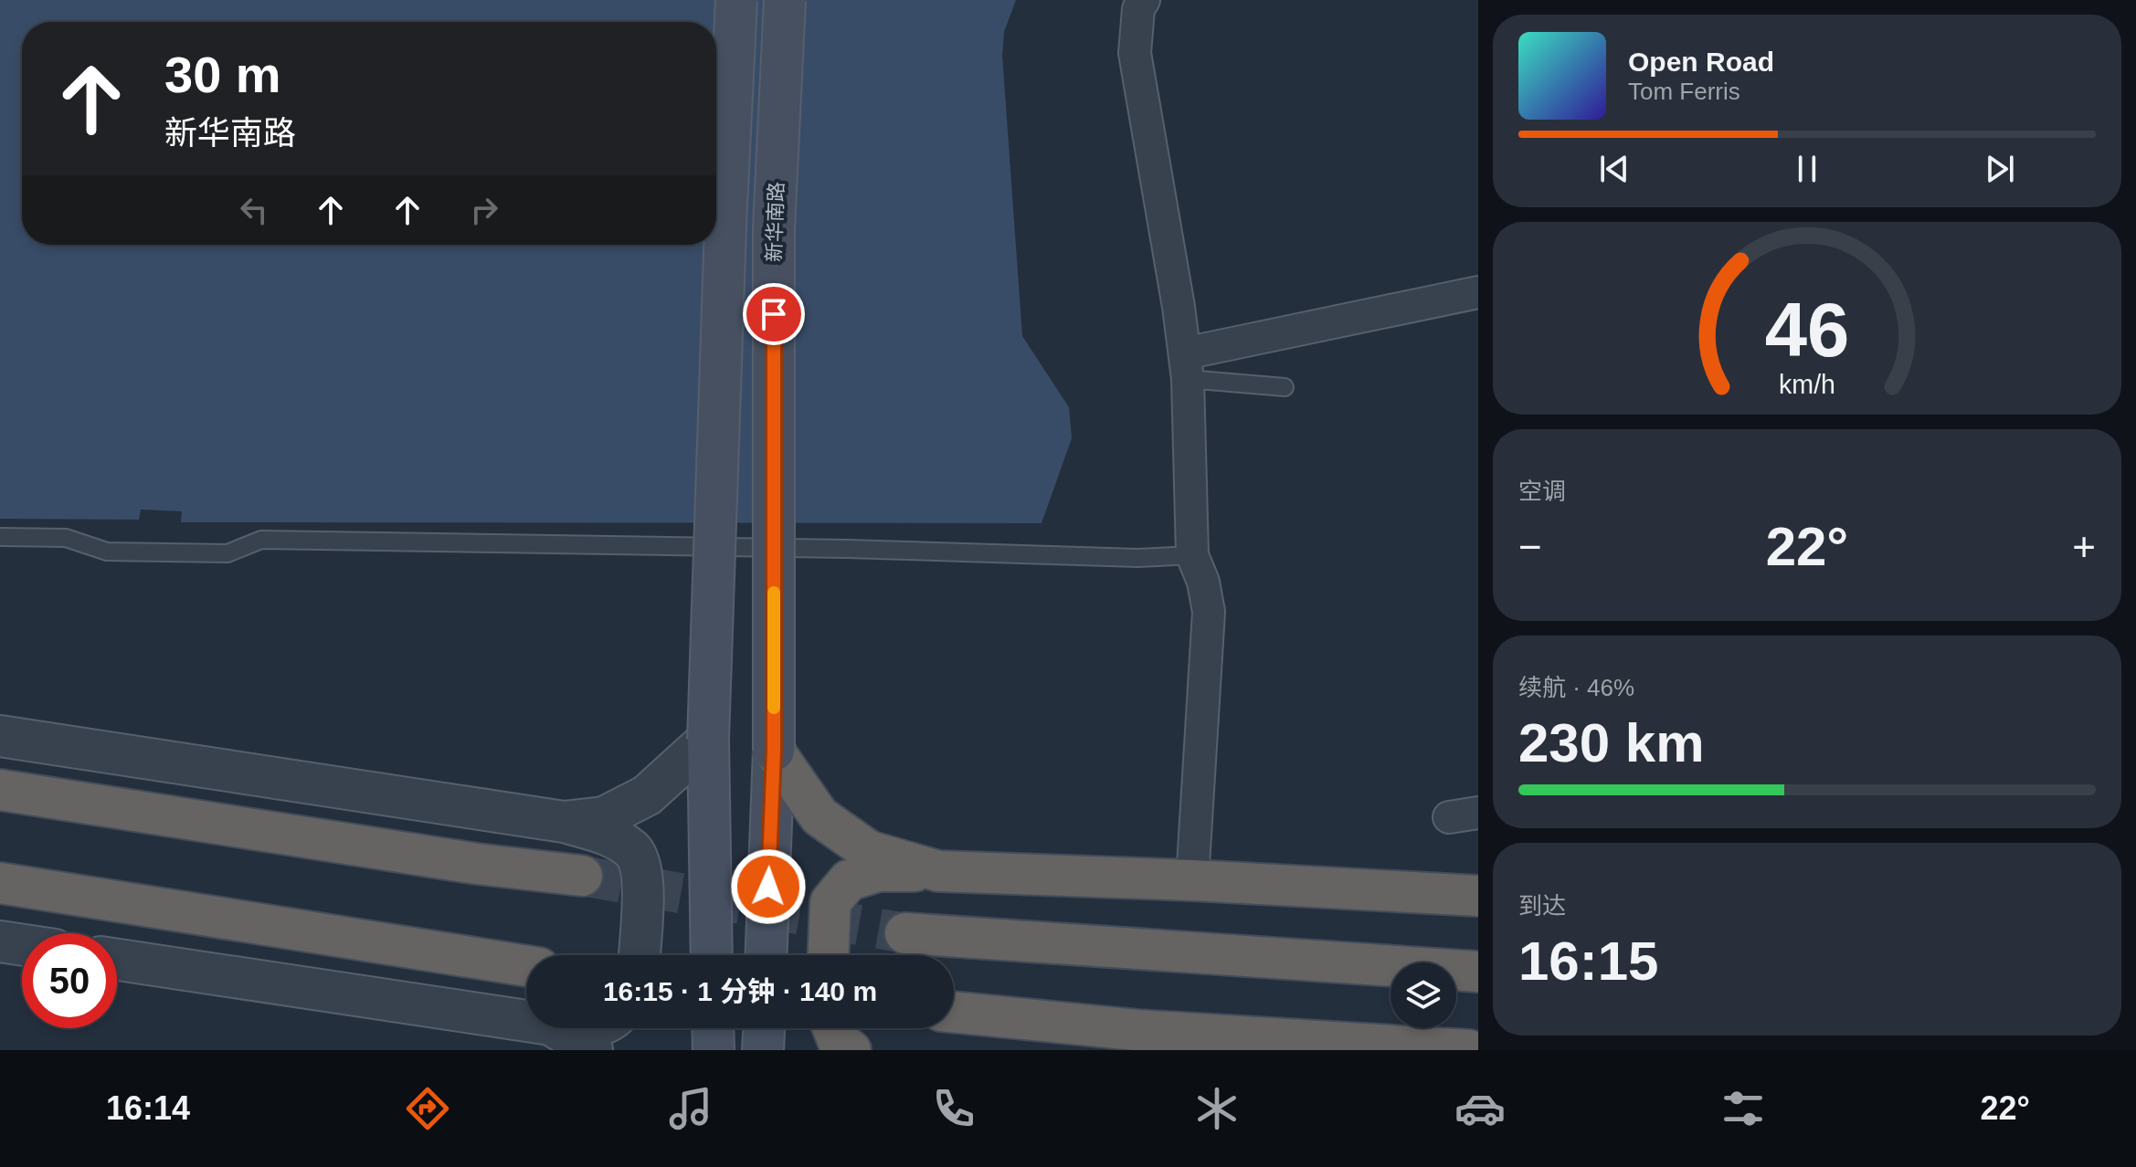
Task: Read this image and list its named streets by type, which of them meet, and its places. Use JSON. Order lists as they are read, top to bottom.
{
  "streets": {
    "main road": ["新华南路"]
  },
  "page": {
    "turn": ["30 m", "新华南路"],
    "song": ["Open Road", "Tom Ferris"],
    "tile": [
      "空调",
      ["续航 · 46%", "230 km"],
      ["到达", "16:15"]
    ],
    "heat": ["−", "22°", "+"],
    "limit": "50",
    "trip": "16:15 · 1 分钟 · 140 m",
    "tabs": ["16:14", "22°"],
    "gauge": ["46", "km/h"]
  }
}
